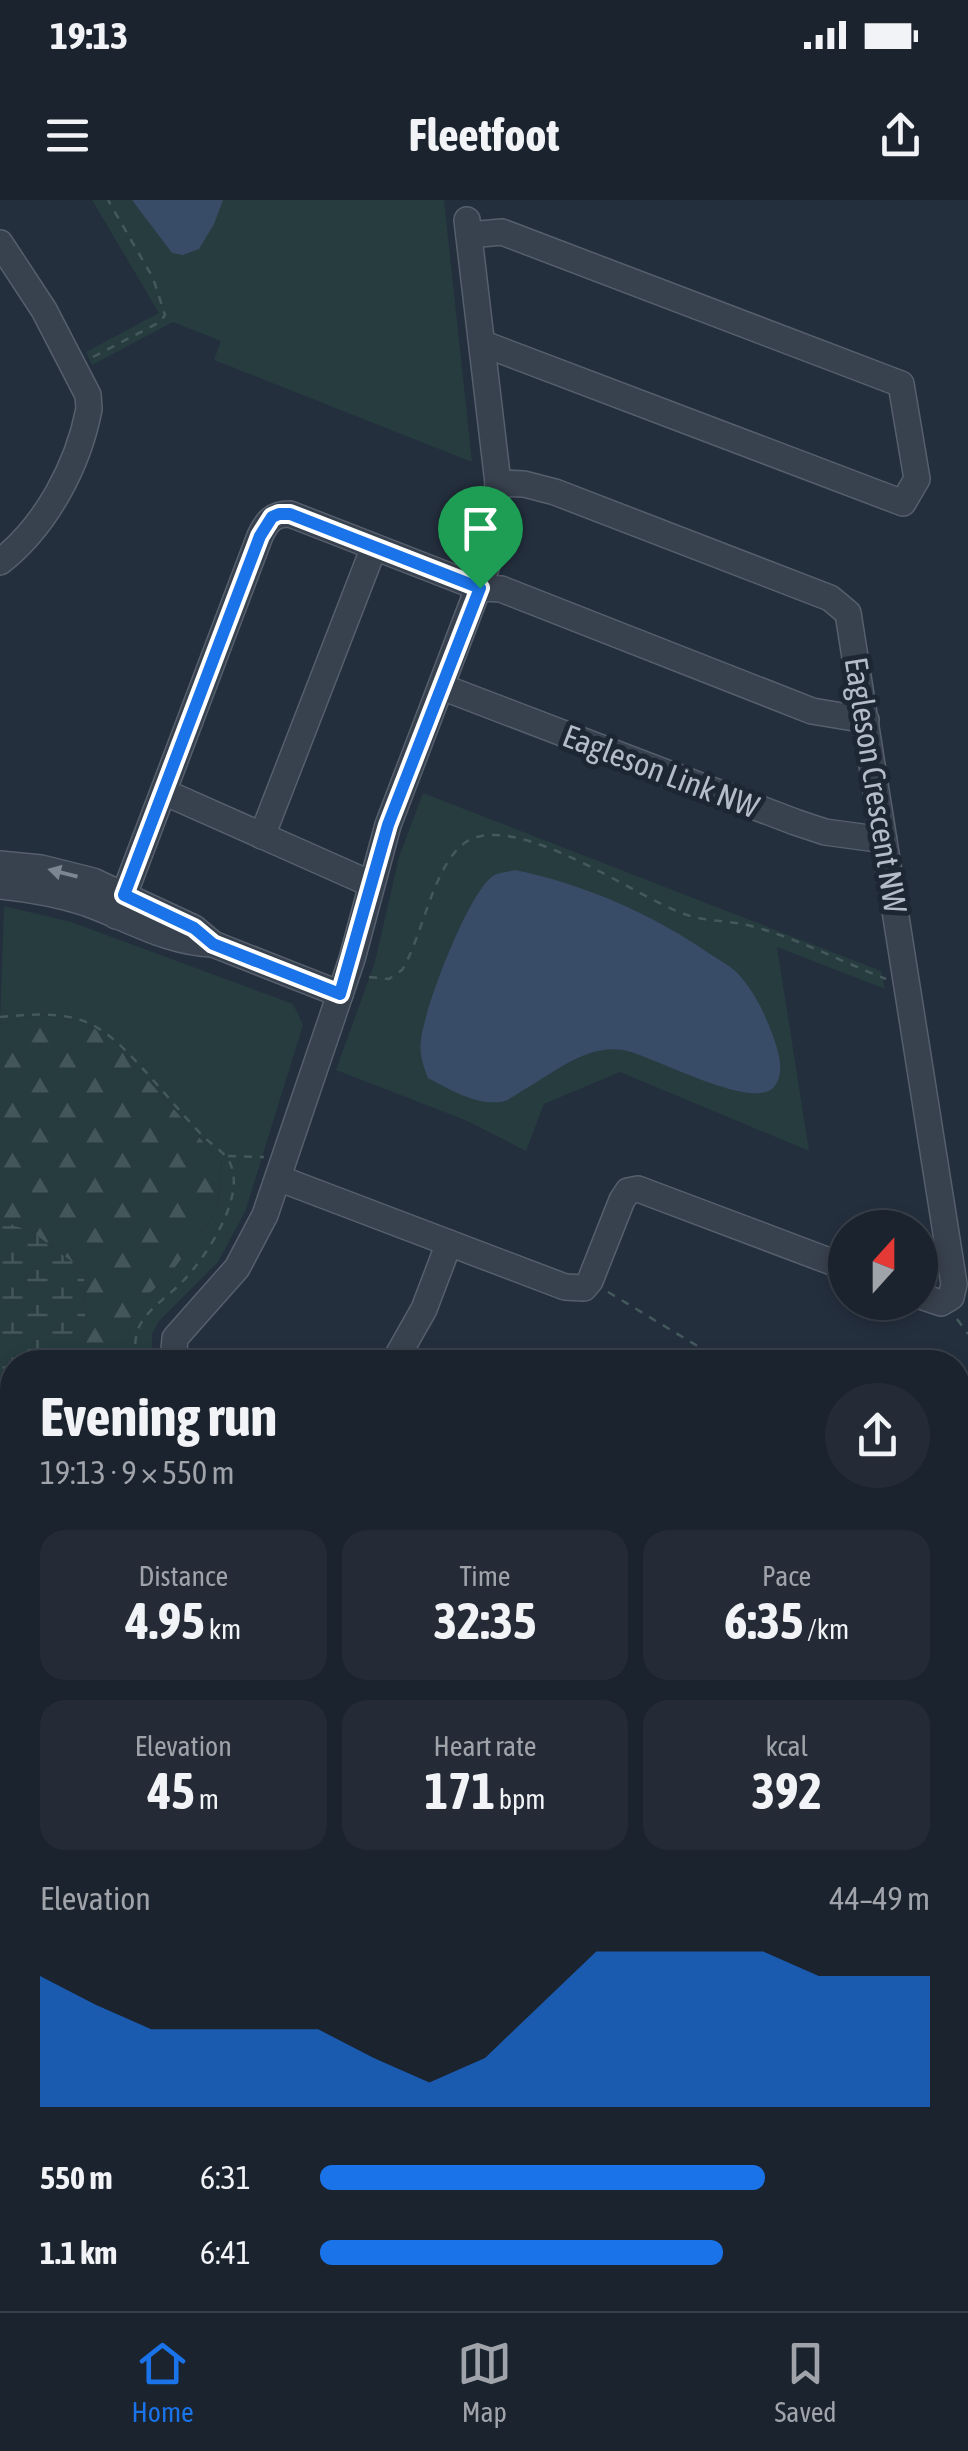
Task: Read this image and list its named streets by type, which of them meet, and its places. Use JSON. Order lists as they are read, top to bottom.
{
  "streets": {
    "street": ["Eagleson Link NW", "Eagleson Crescent NW"]
  },
  "crossings": [
    ["Eagleson Link NW", "Eagleson Crescent NW"]
  ],
  "north": "top",
  "page": {
    "status": "19:13",
    "header": "Fleetfoot",
    "heading": ["Evening run", "19:13 · 9 × 550 m"],
    "stats": [
      ["Distance", "4.95 km"],
      ["Time", "32:35"],
      ["Pace", "6:35 /km"],
      ["Elevation", "45 m"],
      ["Heart rate", "171 bpm"],
      ["kcal", "392"]
    ],
    "chart": ["Elevation", "44–49 m"],
    "list": [
      {
        "name": "550 m",
        "note": "6:31"
      },
      {
        "name": "1.1 km",
        "note": "6:41"
      }
    ],
    "tabs": ["Home", "Map", "Saved"]
  }
}
